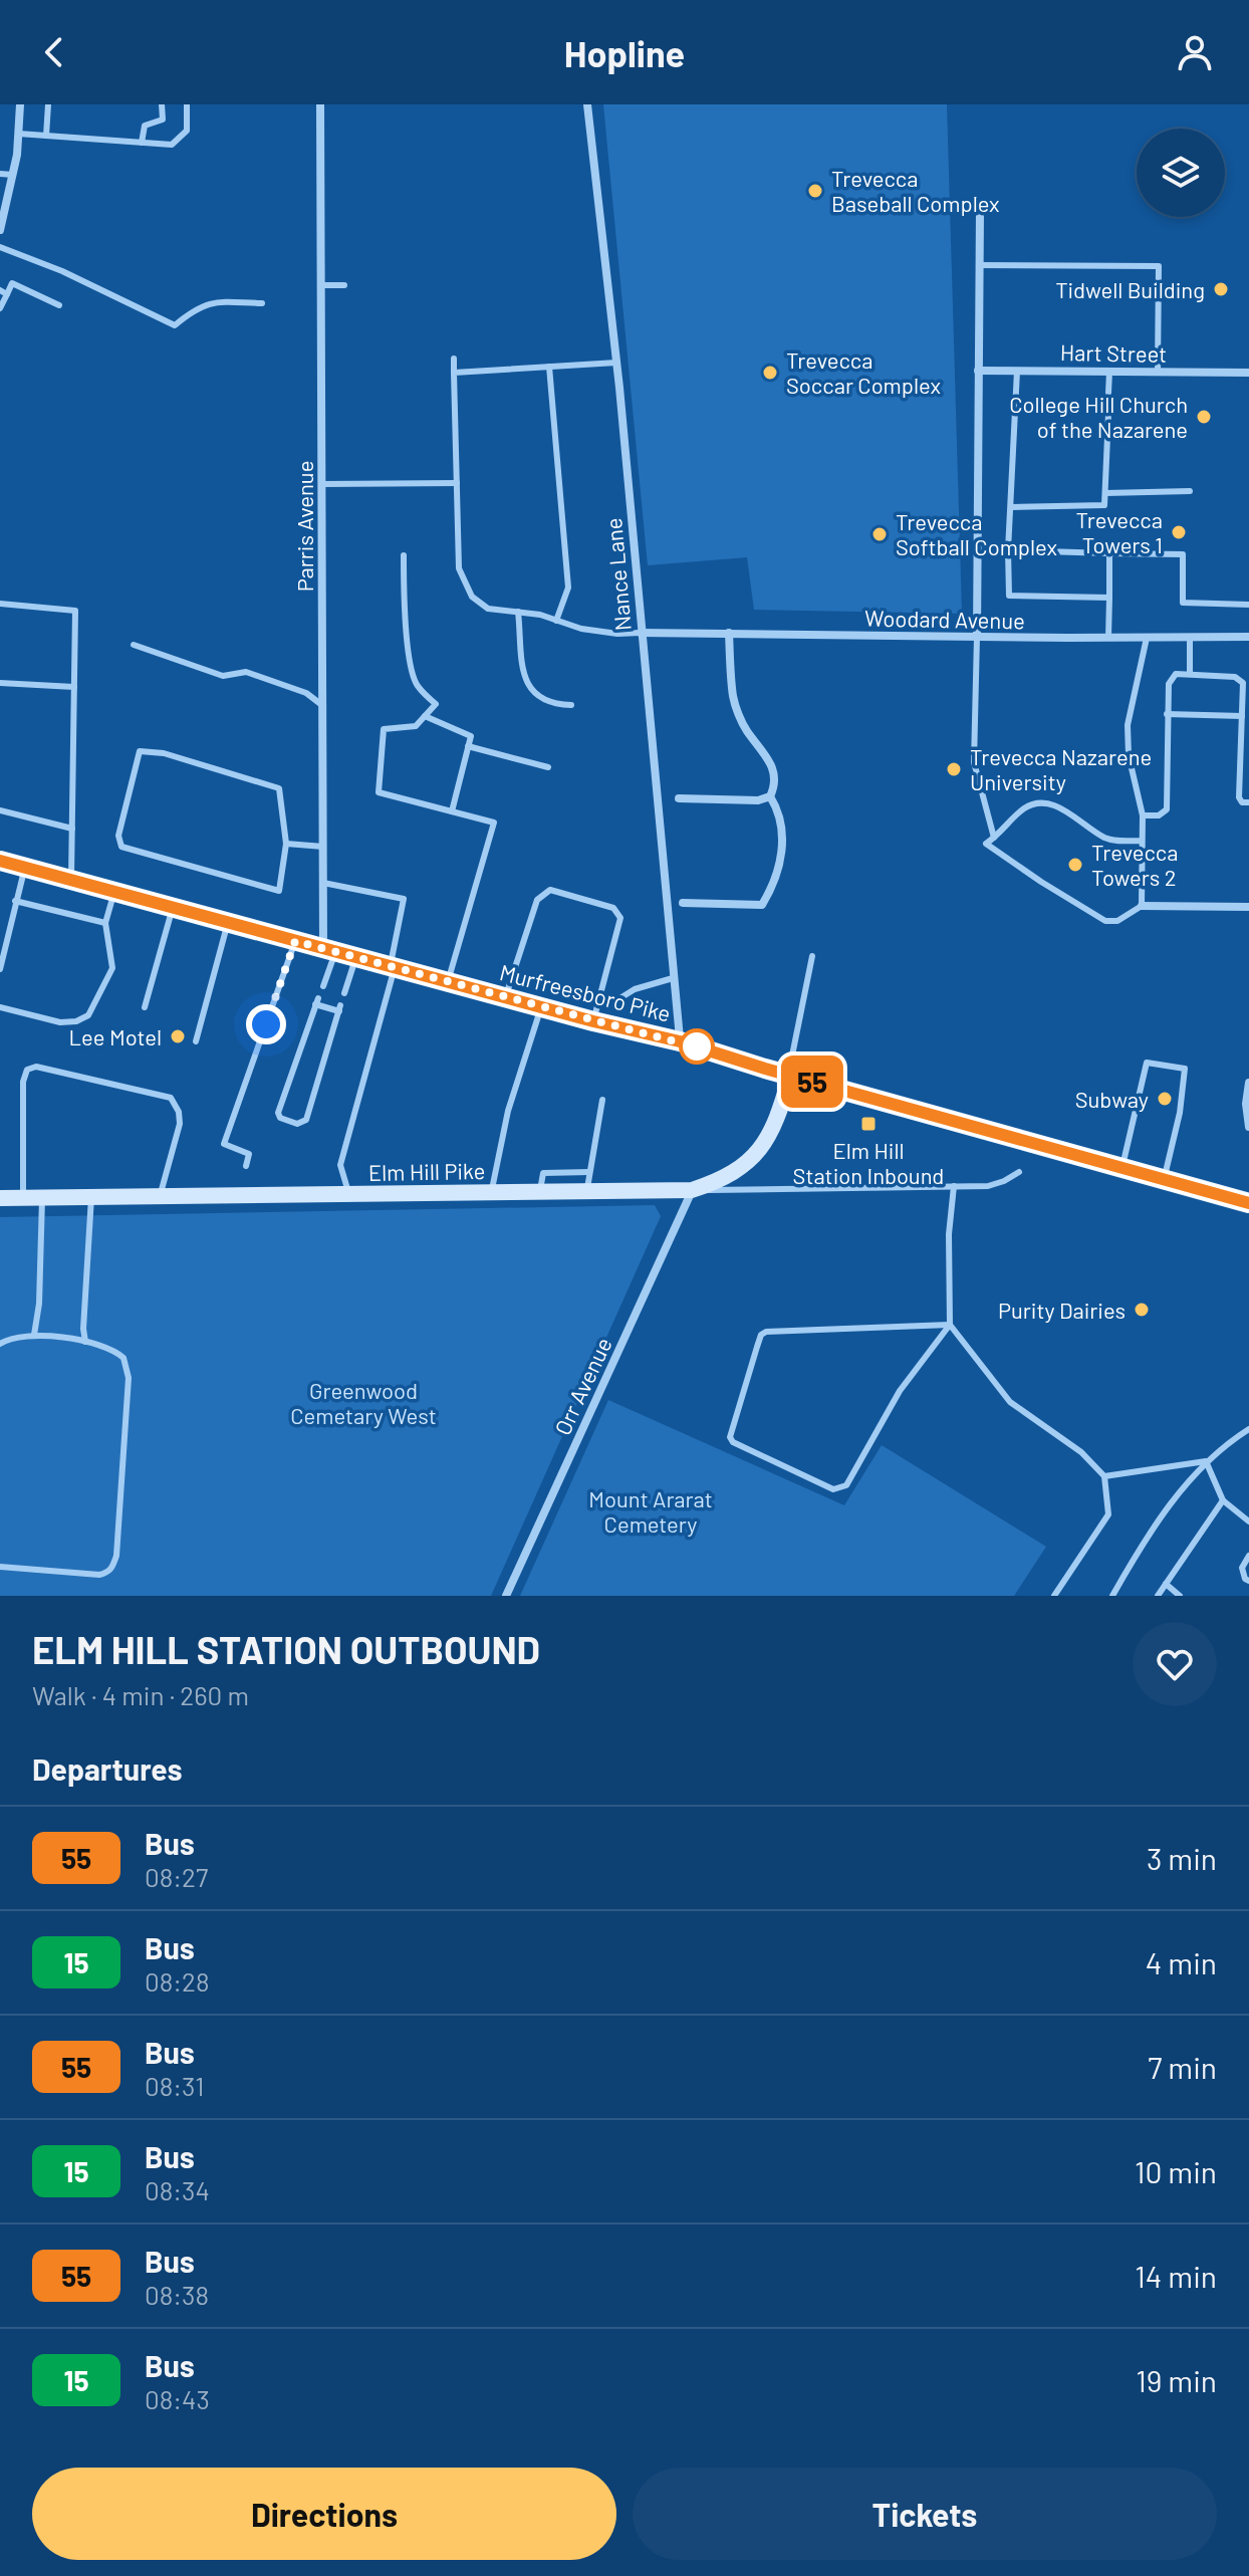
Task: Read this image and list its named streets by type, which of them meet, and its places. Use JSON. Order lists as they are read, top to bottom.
{
  "streets": {
    "main road": ["Murfreesboro Pike", "Elm Hill Pike"],
    "street": [
      "Hart Street",
      "Parris Avenue",
      "Nance Lane",
      "Woodard Avenue",
      "Orr Avenue"
    ]
  },
  "crossings": [
    ["Parris Avenue", "Murfreesboro Pike"],
    ["Nance Lane", "Woodard Avenue"],
    ["Nance Lane", "Murfreesboro Pike"],
    ["Murfreesboro Pike", "Elm Hill Pike"],
    ["Elm Hill Pike", "Orr Avenue"]
  ],
  "parks": ["Greenwood Cemetary West", "Mount Ararat Cemetery"],
  "places": {
    "other": [
      "Trevecca Baseball Complex",
      "Tidwell Building",
      "Trevecca Soccar Complex",
      "College Hill Church of the Nazarene",
      "Trevecca Towers 1",
      "Trevecca Softball Complex",
      "Trevecca Nazarene University",
      "Trevecca Towers 2",
      "Lee Motel",
      "Subway",
      "Purity Dairies"
    ],
    "transit": ["Elm Hill Station Inbound"]
  },
  "lines": ["bus line 55"],
  "page": {
    "header": "Hopline",
    "on_map": "55",
    "heading": [
      ["ELM HILL STATION OUTBOUND", "Walk · 4 min · 260 m"],
      "Departures"
    ],
    "list": [
      {
        "mark": "55",
        "name": "Bus",
        "note": "08:27",
        "value": "3 min"
      },
      {
        "mark": "15",
        "name": "Bus",
        "note": "08:28",
        "value": "4 min"
      },
      {
        "mark": "55",
        "name": "Bus",
        "note": "08:31",
        "value": "7 min"
      },
      {
        "mark": "15",
        "name": "Bus",
        "note": "08:34",
        "value": "10 min"
      },
      {
        "mark": "55",
        "name": "Bus",
        "note": "08:38",
        "value": "14 min"
      },
      {
        "mark": "15",
        "name": "Bus",
        "note": "08:43",
        "value": "19 min"
      }
    ],
    "buttons": ["Directions", "Tickets"]
  }
}
